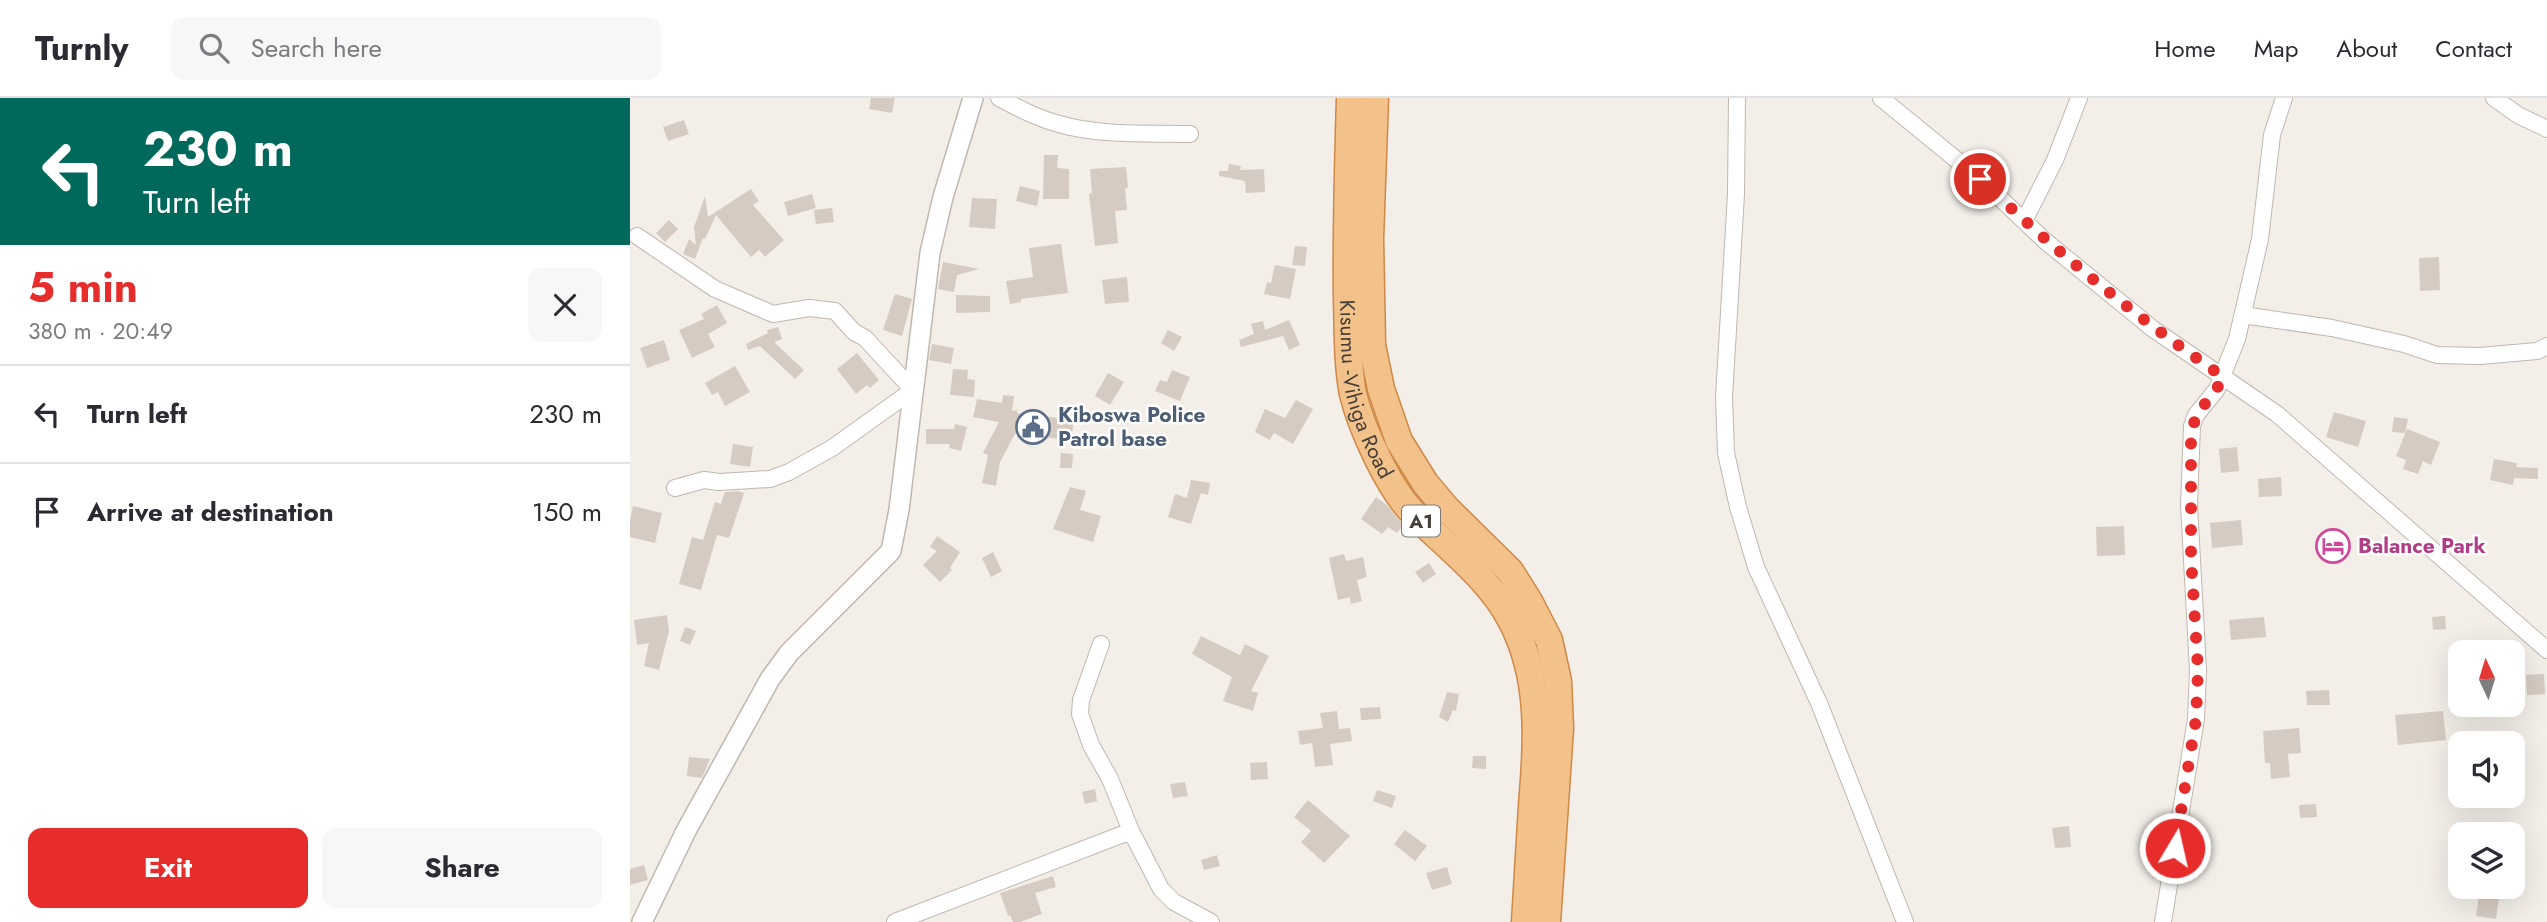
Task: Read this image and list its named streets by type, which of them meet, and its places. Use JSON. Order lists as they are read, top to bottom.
{
  "streets": {
    "highway": ["Kisumu -Vihiga Road", "A1"]
  },
  "places": {
    "public building": ["Kiboswa Police Patrol base"],
    "hotel": ["Balance Park"]
  },
  "north": "top",
  "page": {
    "header": "Turnly",
    "search": "Search here",
    "nav": [
      "Home",
      "Map",
      "About",
      "Contact"
    ],
    "turn": ["230 m", "Turn left"],
    "heading": ["5 min", "380 m · 20:49"],
    "list": [
      {
        "name": "Turn left",
        "value": "230 m"
      },
      {
        "name": "Arrive at destination",
        "value": "150 m"
      }
    ],
    "buttons": ["Exit", "Share"]
  }
}
